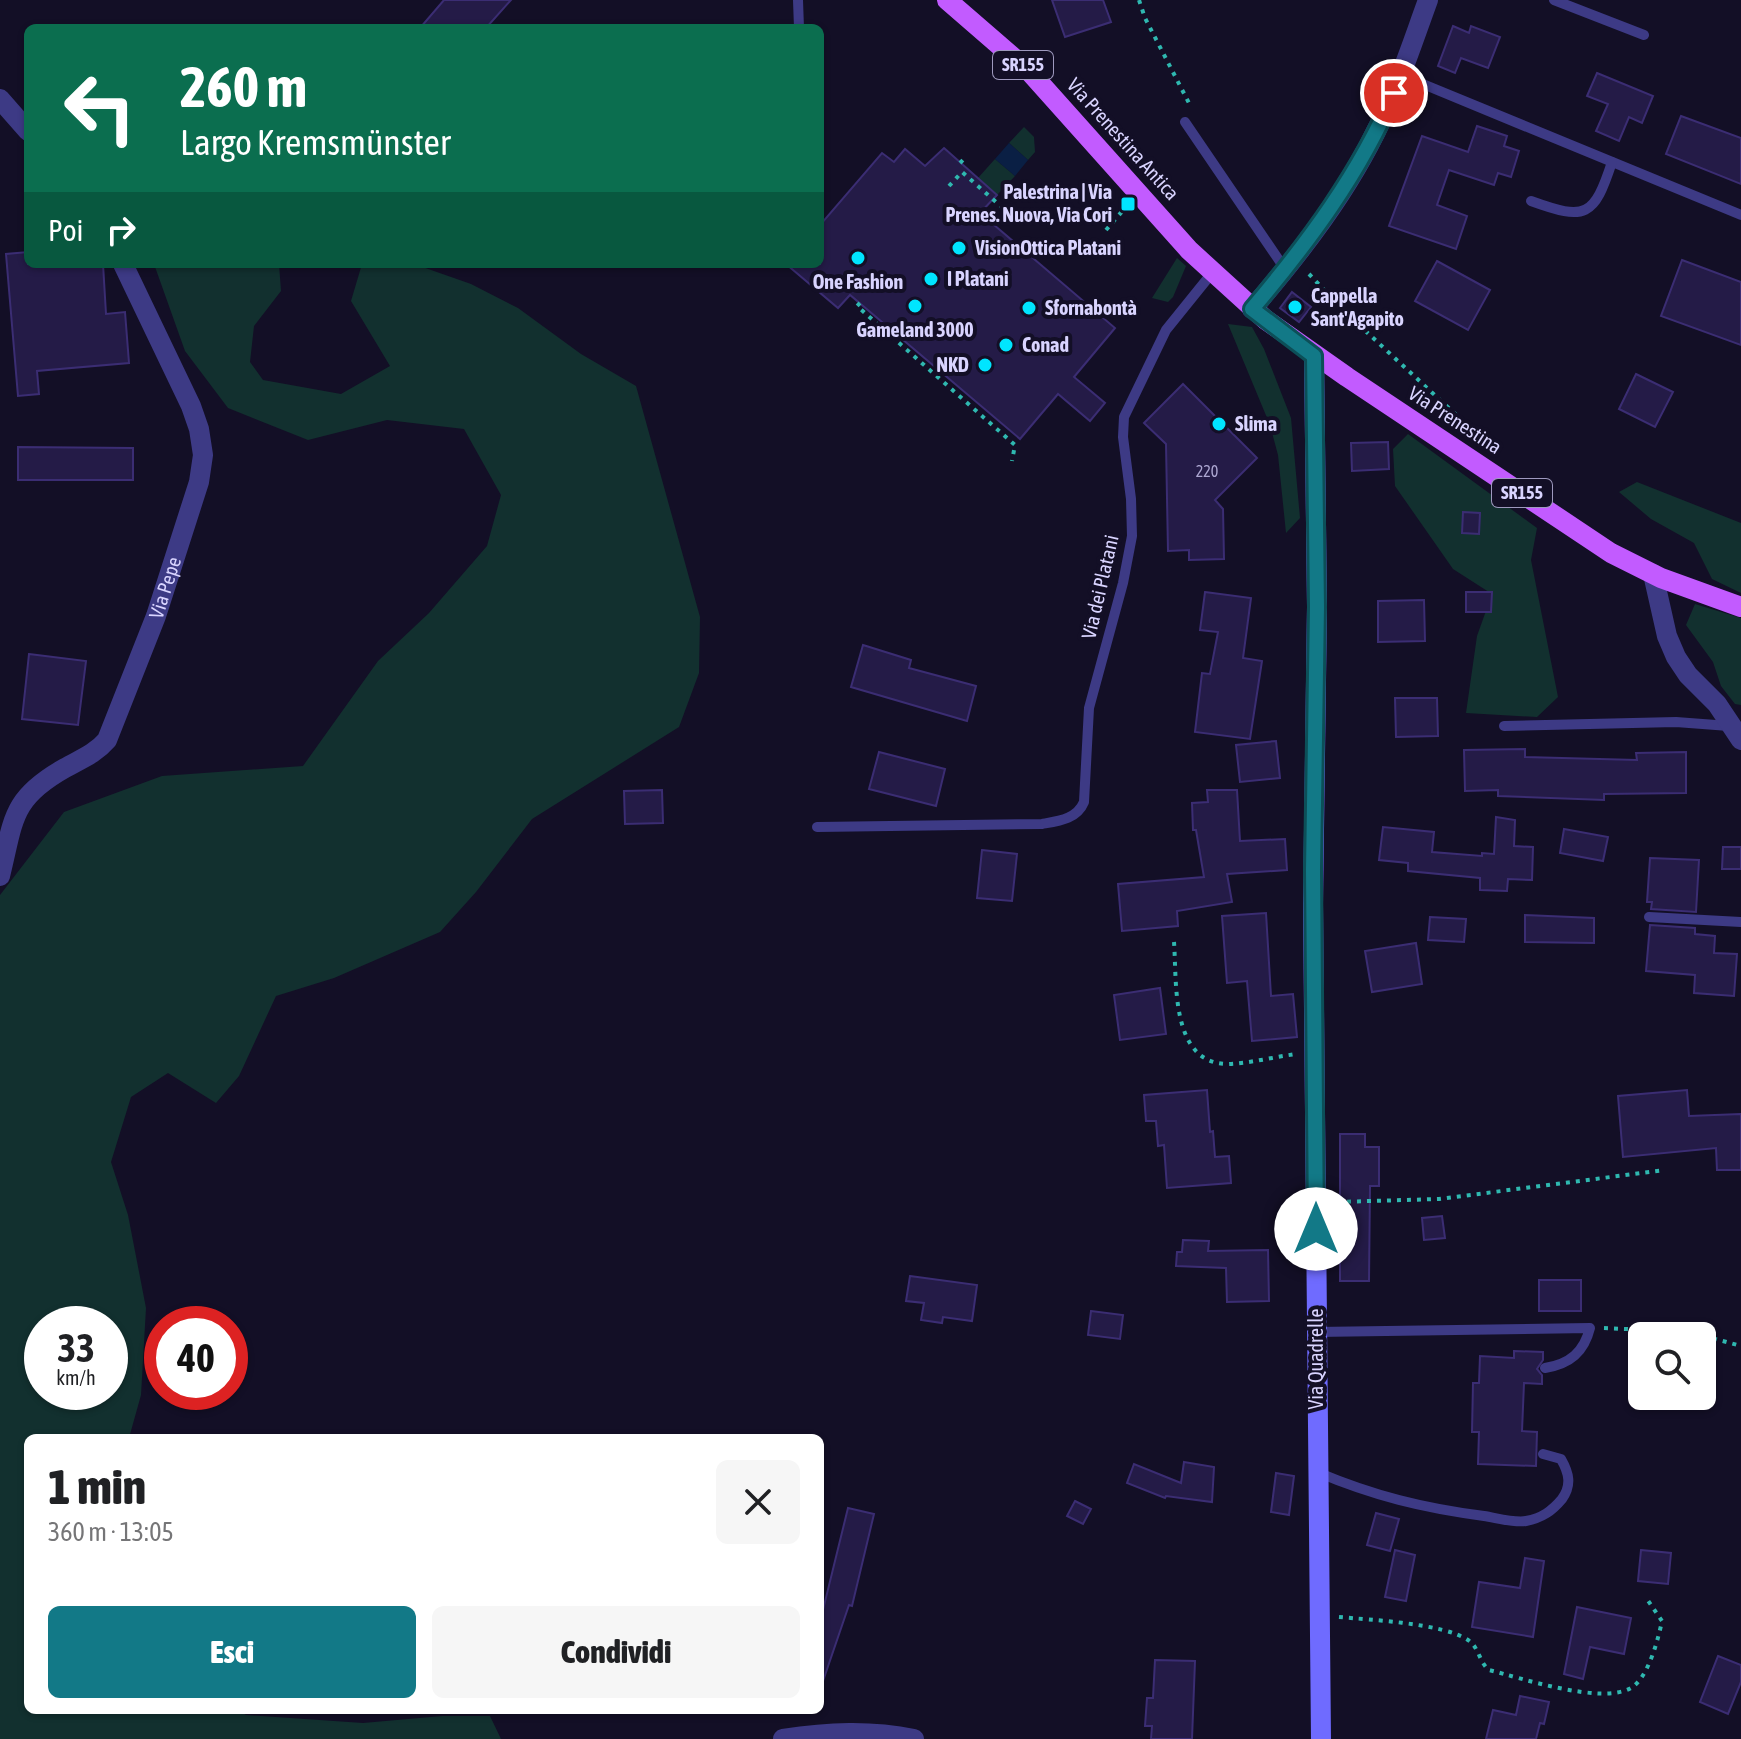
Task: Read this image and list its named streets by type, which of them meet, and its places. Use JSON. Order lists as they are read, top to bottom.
{
  "streets": {
    "main road": ["SR155", "Via Prenestina Antica", "Via Prenestina"],
    "street": ["Via Pepe", "Via Quadrelle"],
    "lane": ["Via dei Platani"]
  },
  "crossings": [
    ["SR155", "Via Prenestina Antica"],
    ["SR155", "Via Prenestina"],
    ["SR155", "Via dei Platani"],
    ["SR155", "Via Quadrelle"],
    ["Via Prenestina Antica", "Via dei Platani"],
    ["Via Prenestina", "Via Quadrelle"]
  ],
  "places": {
    "transit": ["Palestrina | Via Prenes. Nuova, Via Cori"],
    "other": [
      "VisionOttica Platani",
      "One Fashion",
      "I Platani",
      "Gameland 3000",
      "Cappella Sant'Agapito",
      "Sfornabontà",
      "Conad",
      "NKD",
      "Slima"
    ]
  },
  "house_numbers": ["220"],
  "page": {
    "turn": ["260 m", "Largo Kremsmünster"],
    "then": "Poi",
    "speed": "33 km/h",
    "limit": "40",
    "heading": ["1 min", "360 m · 13:05"],
    "buttons": ["Esci", "Condividi"]
  }
}
